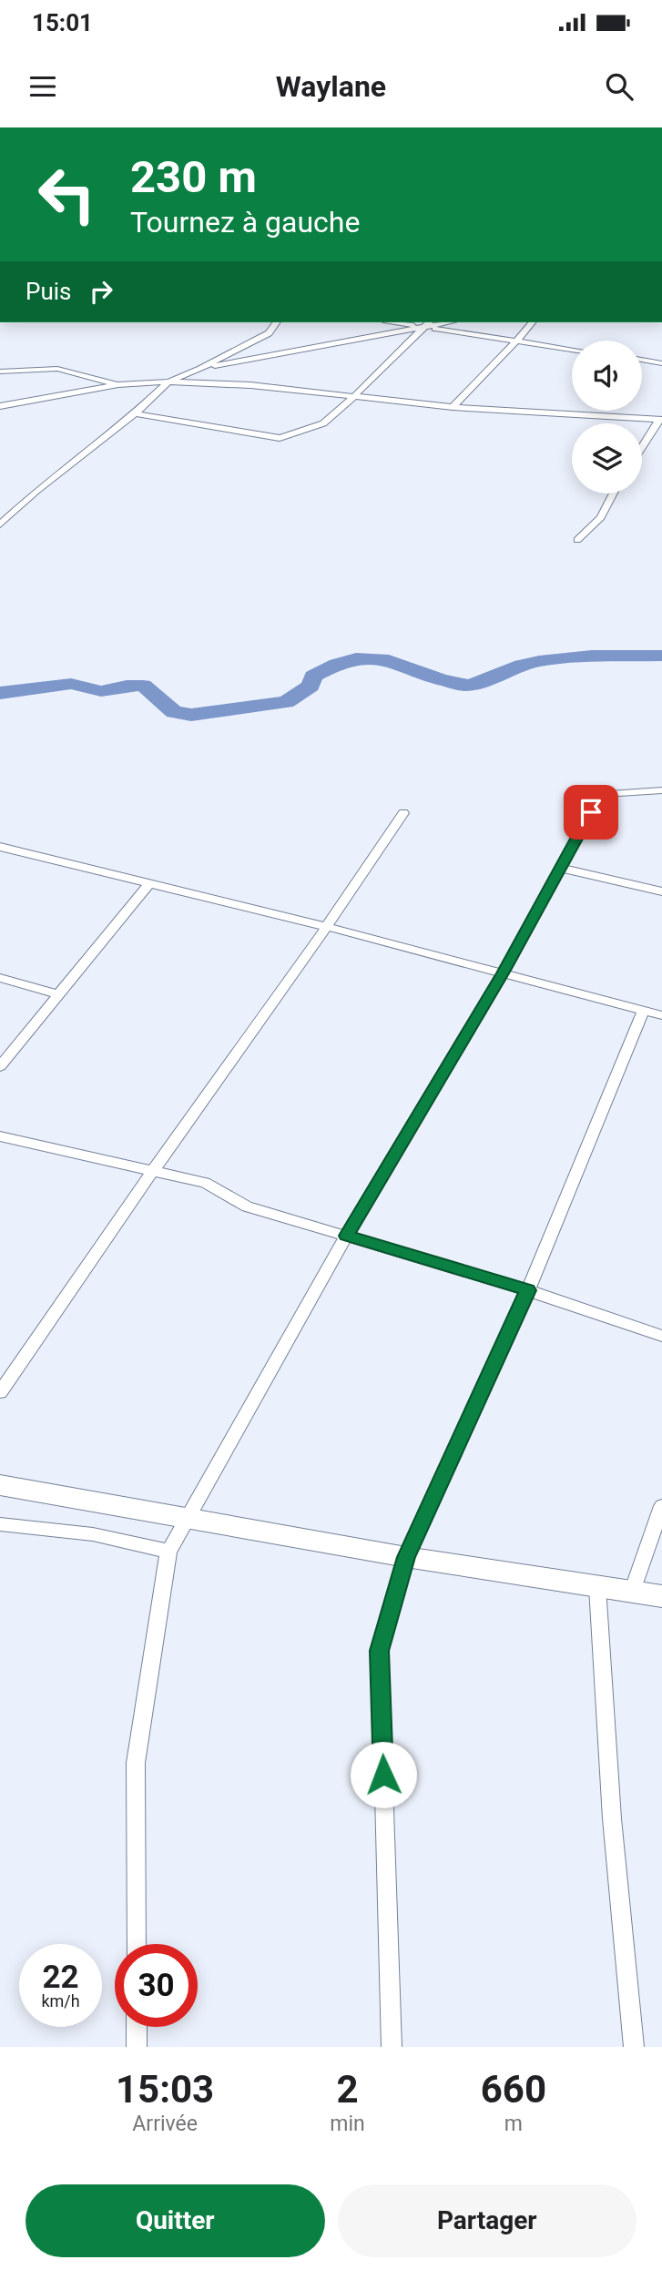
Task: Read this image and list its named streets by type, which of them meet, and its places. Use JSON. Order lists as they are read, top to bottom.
{
  "page": {
    "status": "15:01",
    "header": "Waylane",
    "turn": ["230 m", "Tournez à gauche"],
    "then": "Puis",
    "speed": "22 km/h",
    "limit": "30",
    "eta": [
      "15:03",
      "Arrivée",
      "2",
      "min",
      "660",
      "m"
    ],
    "buttons": ["Quitter", "Partager"]
  }
}
